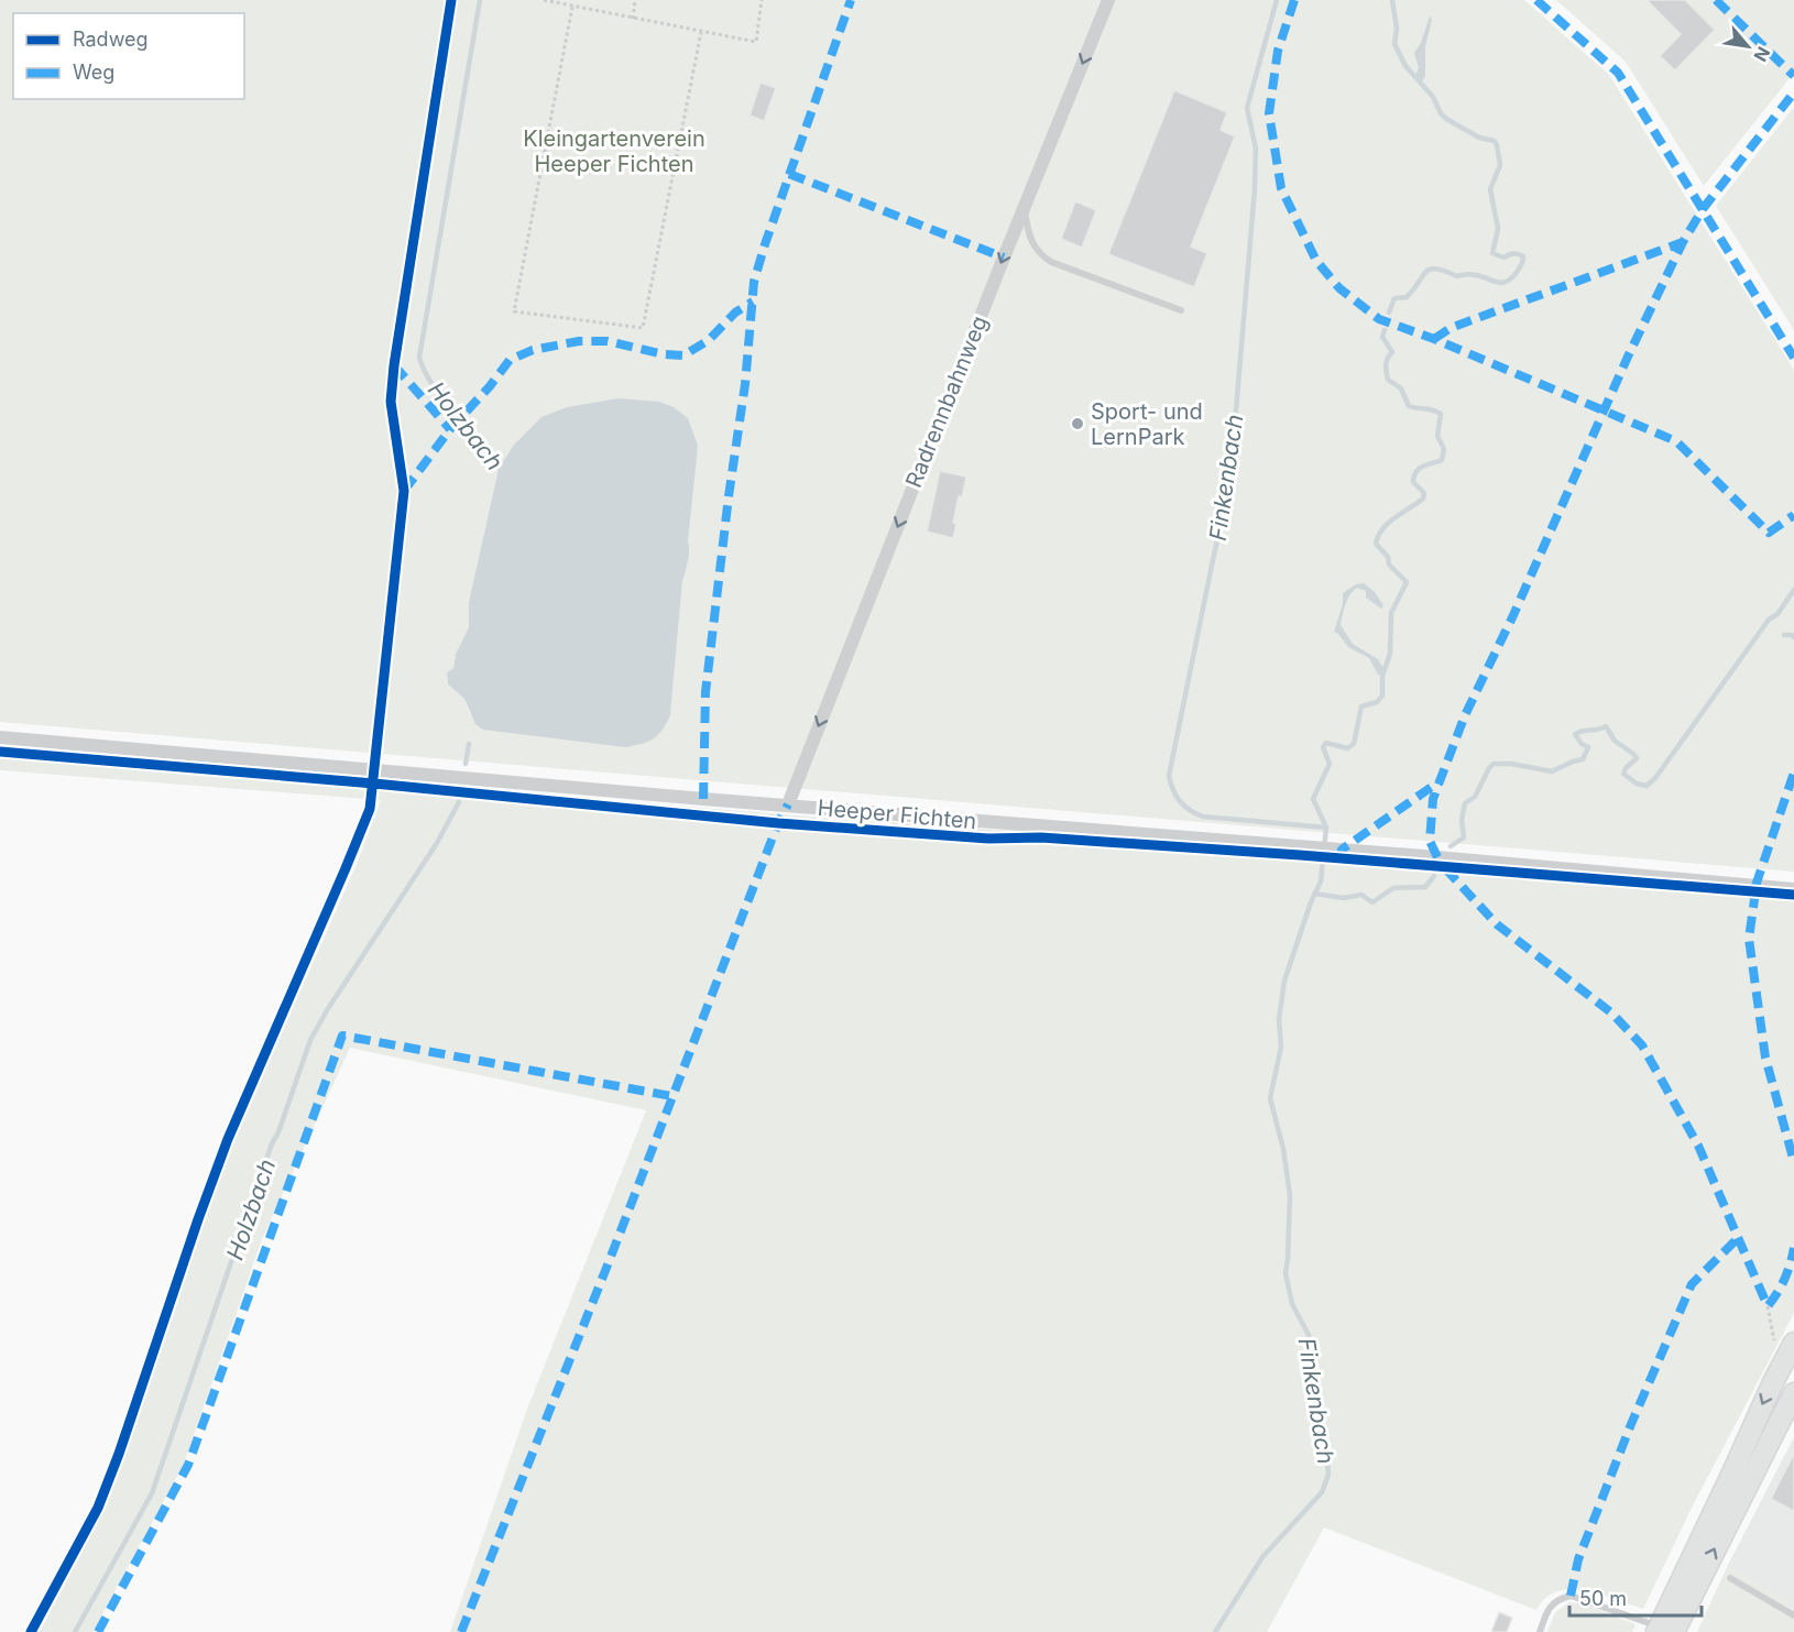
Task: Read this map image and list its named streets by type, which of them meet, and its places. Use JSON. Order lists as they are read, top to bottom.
{
  "streets": {
    "street": ["Radrennbahnweg", "Heeper Fichten"]
  },
  "crossings": [
    ["Radrennbahnweg", "Heeper Fichten"]
  ],
  "one_way": ["Radrennbahnweg"],
  "water": ["Holzbach", "Finkenbach"],
  "parks": ["Kleingartenverein Heeper Fichten"],
  "places": ["Sport- und LernPark"],
  "legend": ["Radweg", "Weg"],
  "scale_bar": "50 m",
  "north": "bottom right"
}
